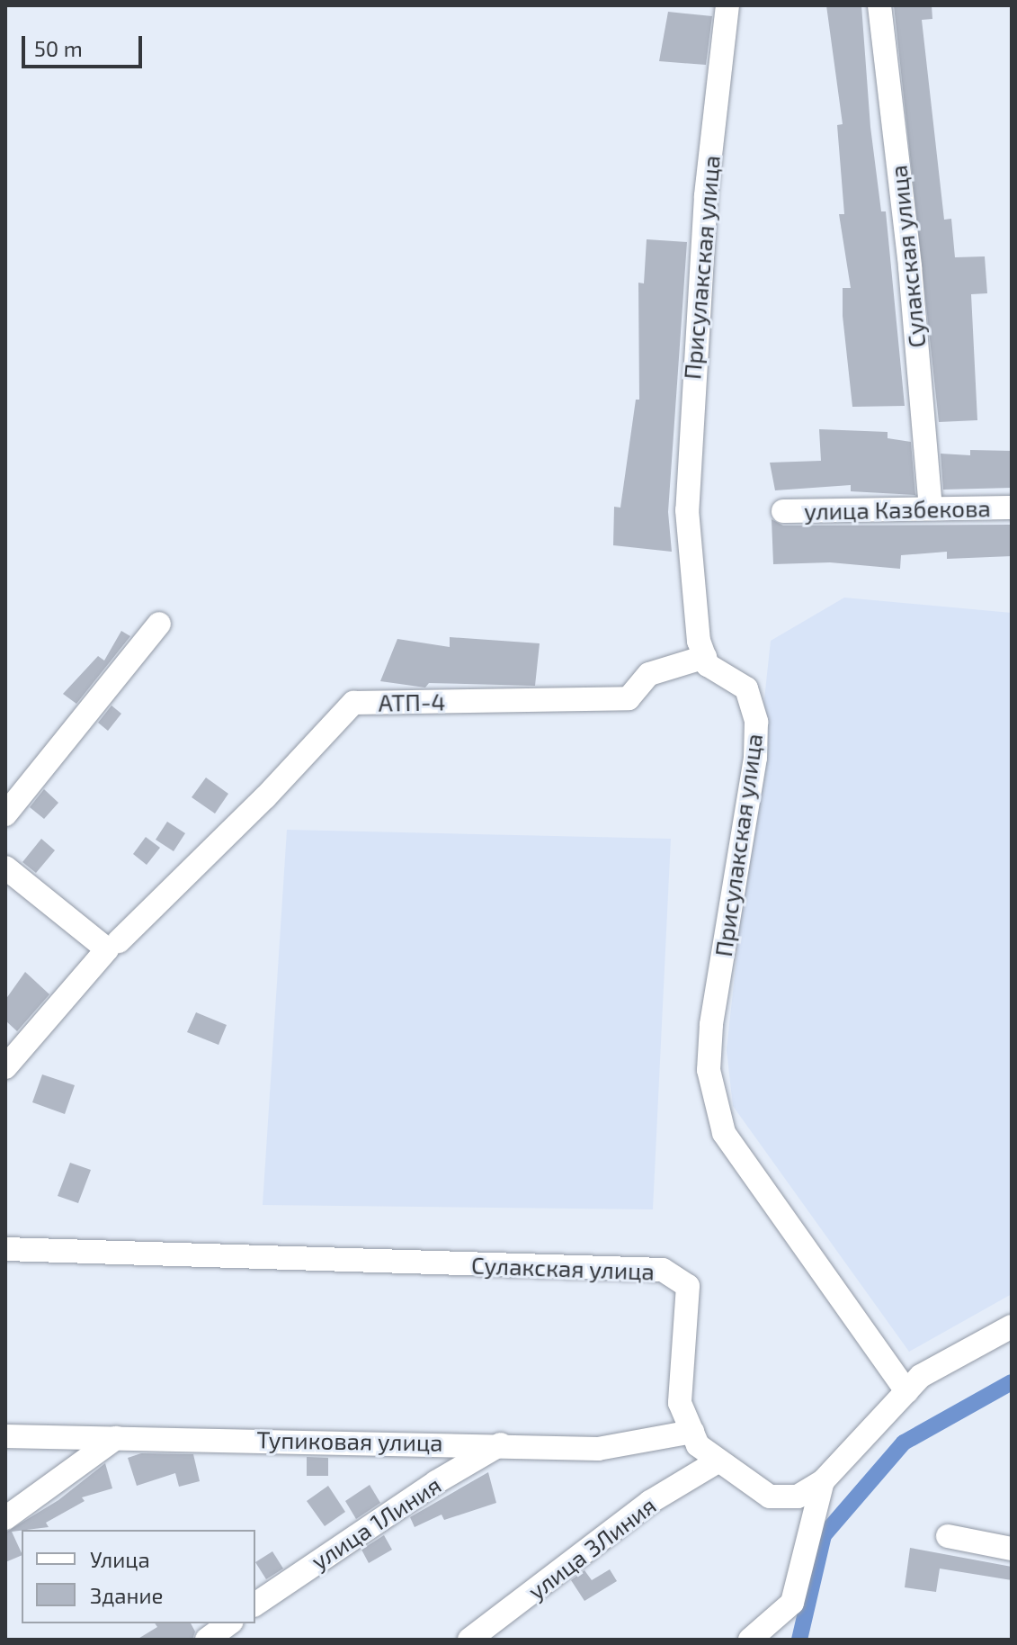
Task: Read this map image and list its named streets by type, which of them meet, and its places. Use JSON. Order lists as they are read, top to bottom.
{
  "streets": {
    "street": [
      "Сулакская улица",
      "Присулакская улица",
      "улица Казбекова",
      "АТП-4",
      "Тупиковая улица",
      "улица 1Линия",
      "улица 3Линия"
    ]
  },
  "crossings": [
    ["Сулакская улица", "Присулакская улица"],
    ["Сулакская улица", "улица Казбекова"],
    ["Сулакская улица", "Тупиковая улица"],
    ["Сулакская улица", "улица 3Линия"],
    ["Присулакская улица", "АТП-4"],
    ["Тупиковая улица", "улица 1Линия"]
  ],
  "legend": ["Улица", "Здание"],
  "scale_bar": "50 m"
}
